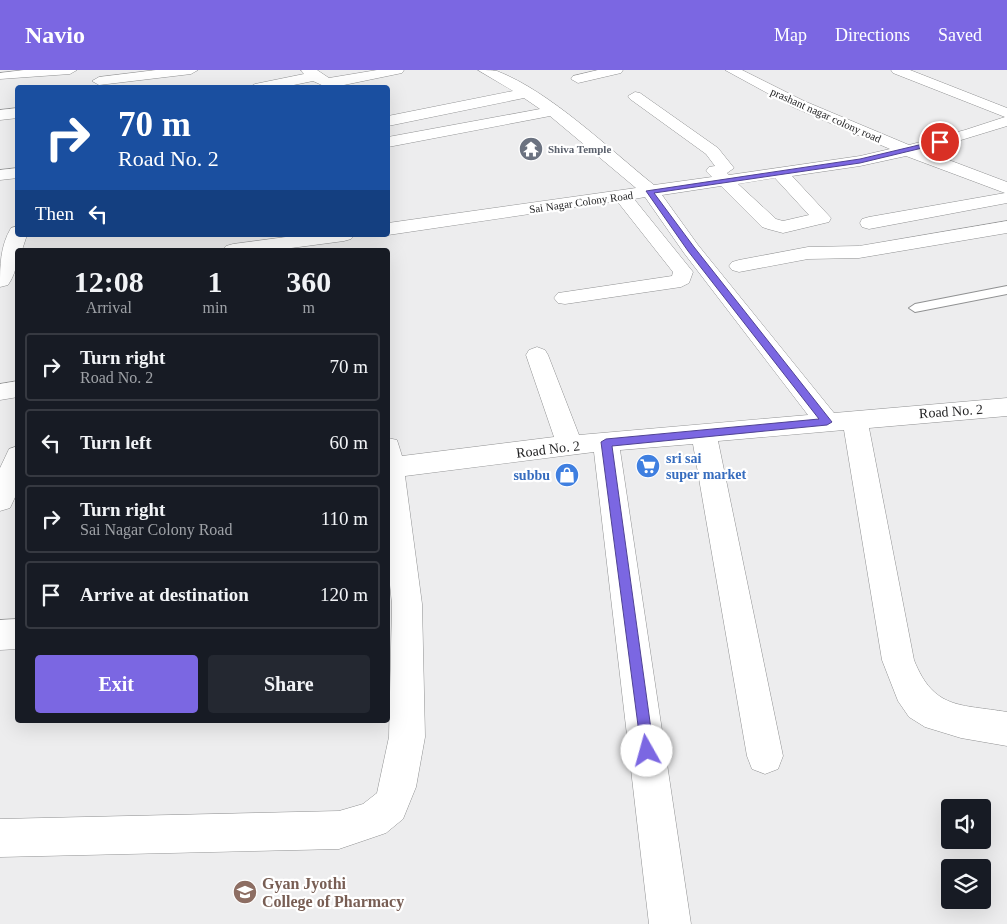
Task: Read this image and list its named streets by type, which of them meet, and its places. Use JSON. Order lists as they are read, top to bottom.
{
  "streets": {
    "street": ["prashant nagar colony road", "Sai Nagar Colony Road", "Road No. 2"]
  },
  "crossings": [
    ["prashant nagar colony road", "Sai Nagar Colony Road"]
  ],
  "places": {
    "temple": ["Shiva Temple"],
    "supermarket": ["sri sai super market"],
    "shop": ["subbu"],
    "school or university": ["Gyan Jyothi College of Pharmacy"]
  },
  "page": {
    "header": "Navio",
    "nav": ["Map", "Directions", "Saved"],
    "turn": ["70 m", "Road No. 2"],
    "then": "Then",
    "eta": [
      "12:08",
      "Arrival",
      "1",
      "min",
      "360",
      "m"
    ],
    "list": [
      {
        "name": "Turn right",
        "note": "Road No. 2",
        "value": "70 m"
      },
      {
        "name": "Turn left",
        "value": "60 m"
      },
      {
        "name": "Turn right",
        "note": "Sai Nagar Colony Road",
        "value": "110 m"
      },
      {
        "name": "Arrive at destination",
        "value": "120 m"
      }
    ],
    "buttons": ["Exit", "Share"]
  }
}
